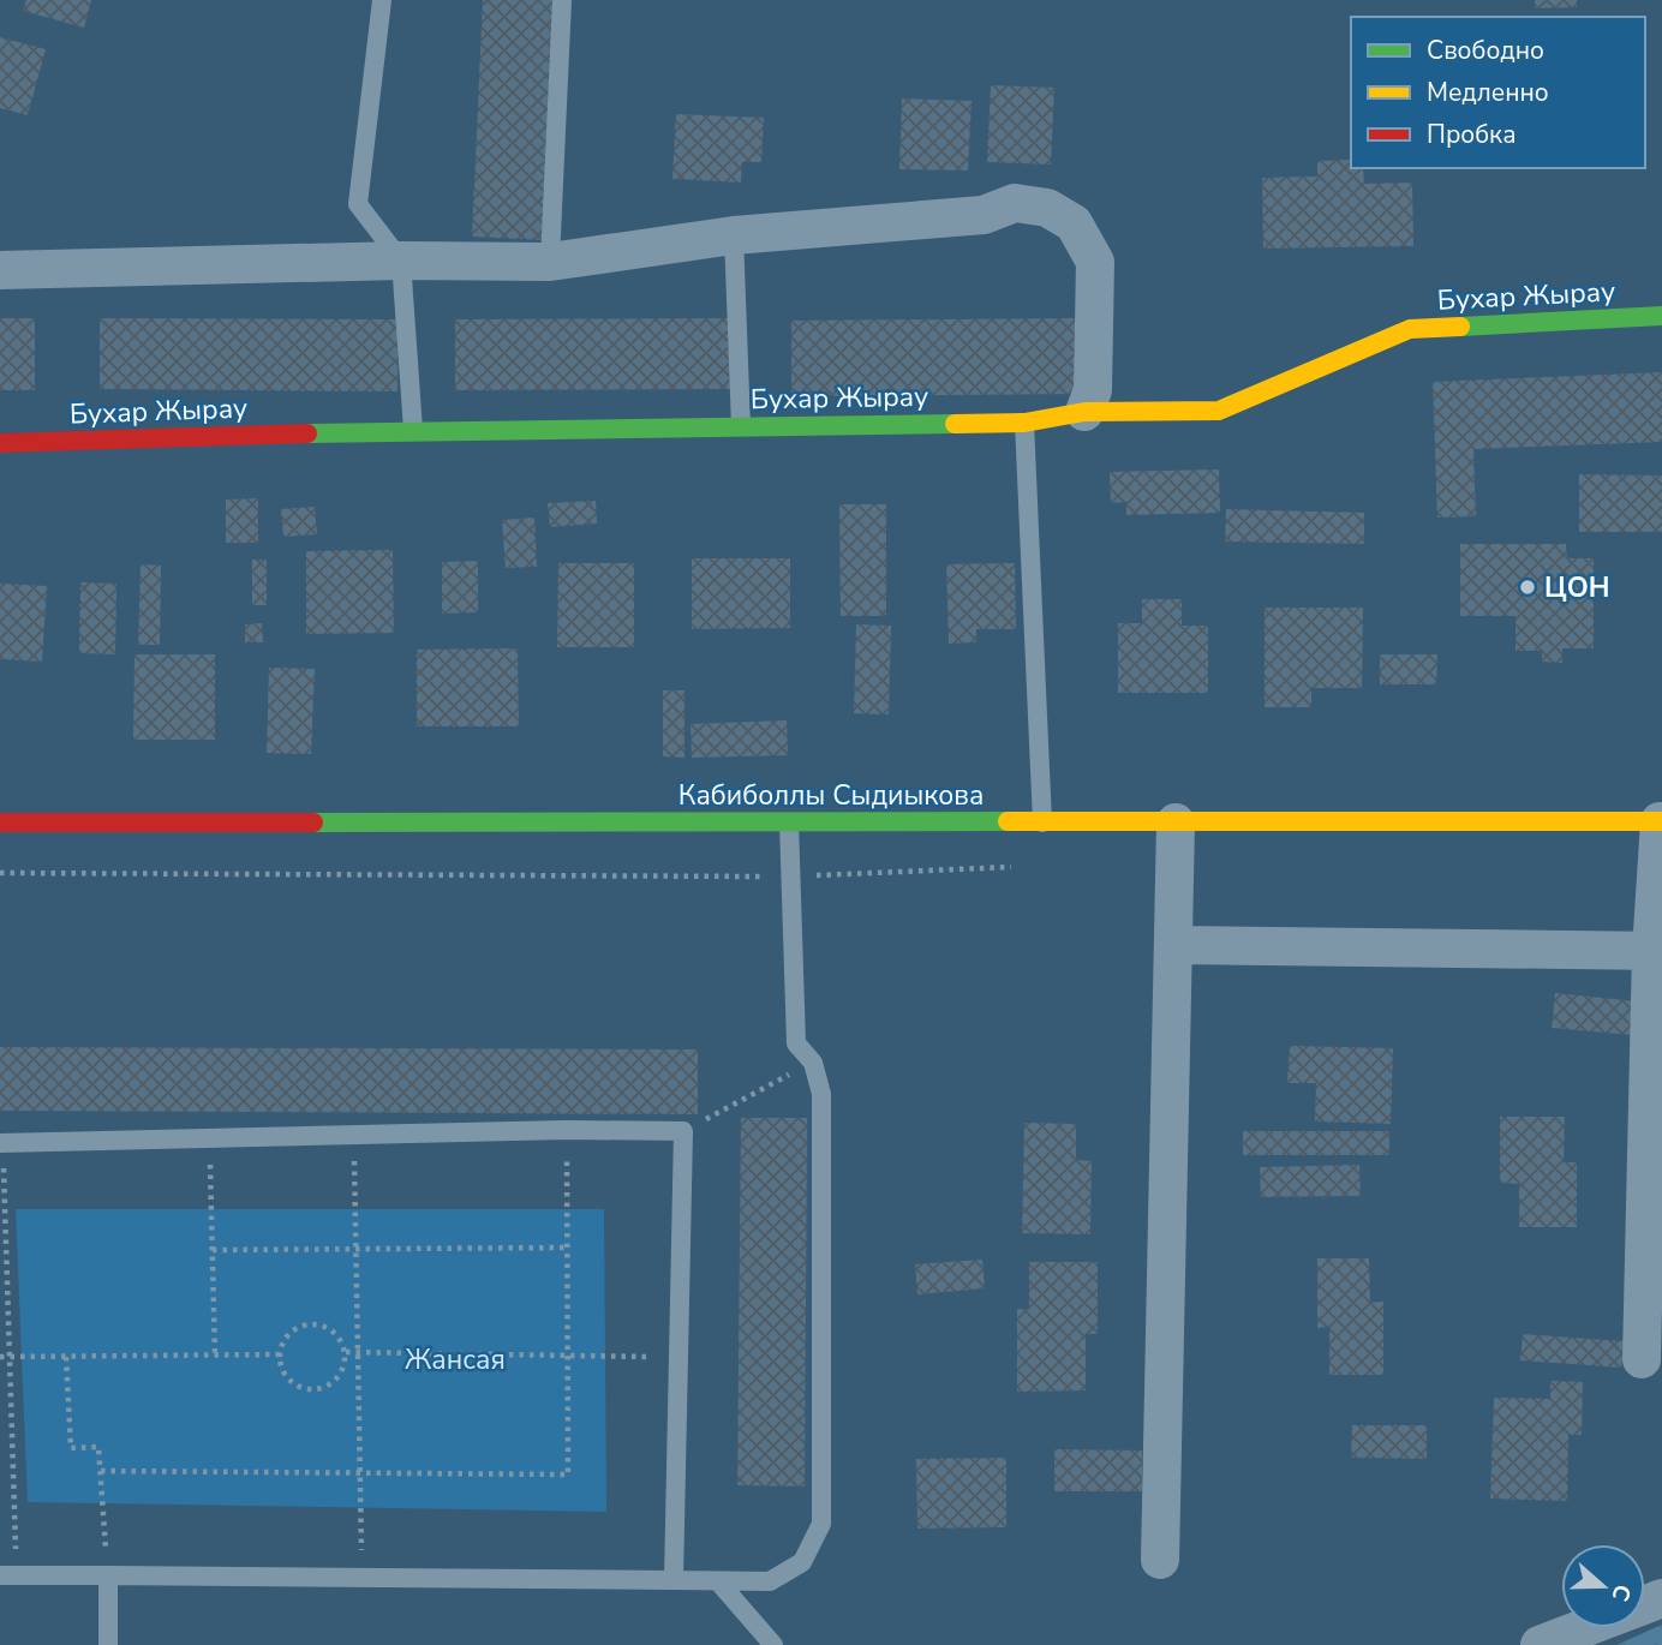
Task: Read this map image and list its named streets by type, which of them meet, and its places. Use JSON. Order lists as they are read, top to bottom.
{
  "streets": {
    "street": ["Бухар Жырау", "Кабиболлы Сыдиыкова"]
  },
  "parks": ["Жансая"],
  "places": ["ЦОН"],
  "legend": ["Свободно", "Медленно", "Пробка"],
  "north": "right"
}
